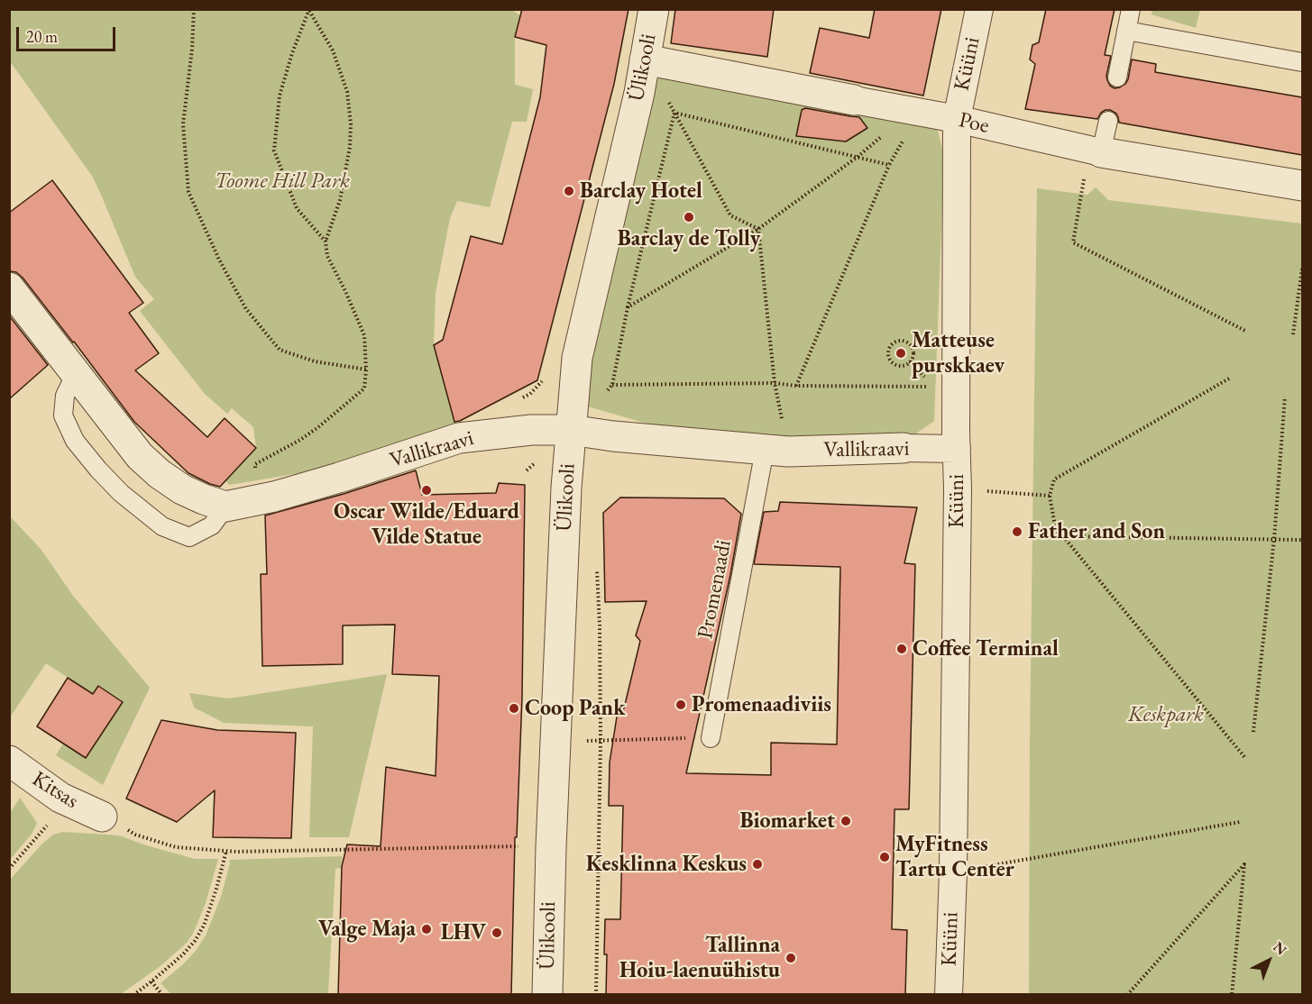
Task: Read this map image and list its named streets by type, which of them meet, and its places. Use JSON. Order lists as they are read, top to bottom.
{
  "streets": {
    "street": [
      "Küüni",
      "Ülikooli",
      "Poe",
      "Vallikraavi",
      "Kitsas"
    ],
    "lane": ["Promenaadi"]
  },
  "crossings": [
    ["Küüni", "Poe"],
    ["Küüni", "Vallikraavi"],
    ["Ülikooli", "Poe"],
    ["Ülikooli", "Vallikraavi"],
    ["Vallikraavi", "Promenaadi"]
  ],
  "parks": ["Toome Hill Park", "Keskpark"],
  "places": [
    "Barclay Hotel",
    "Barclay de Tolly",
    "Matteuse purskkaev",
    "Oscar Wilde/Eduard Vilde Statue",
    "Father and Son",
    "Coffee Terminal",
    "Promenaadiviis",
    "Coop Pank",
    "Biomarket",
    "MyFitness Tartu Center",
    "Kesklinna Keskus",
    "Valge Maja",
    "LHV",
    "Tallinna Hoiu-laenuühistu"
  ],
  "scale_bar": "20 m",
  "north": "top right"
}
